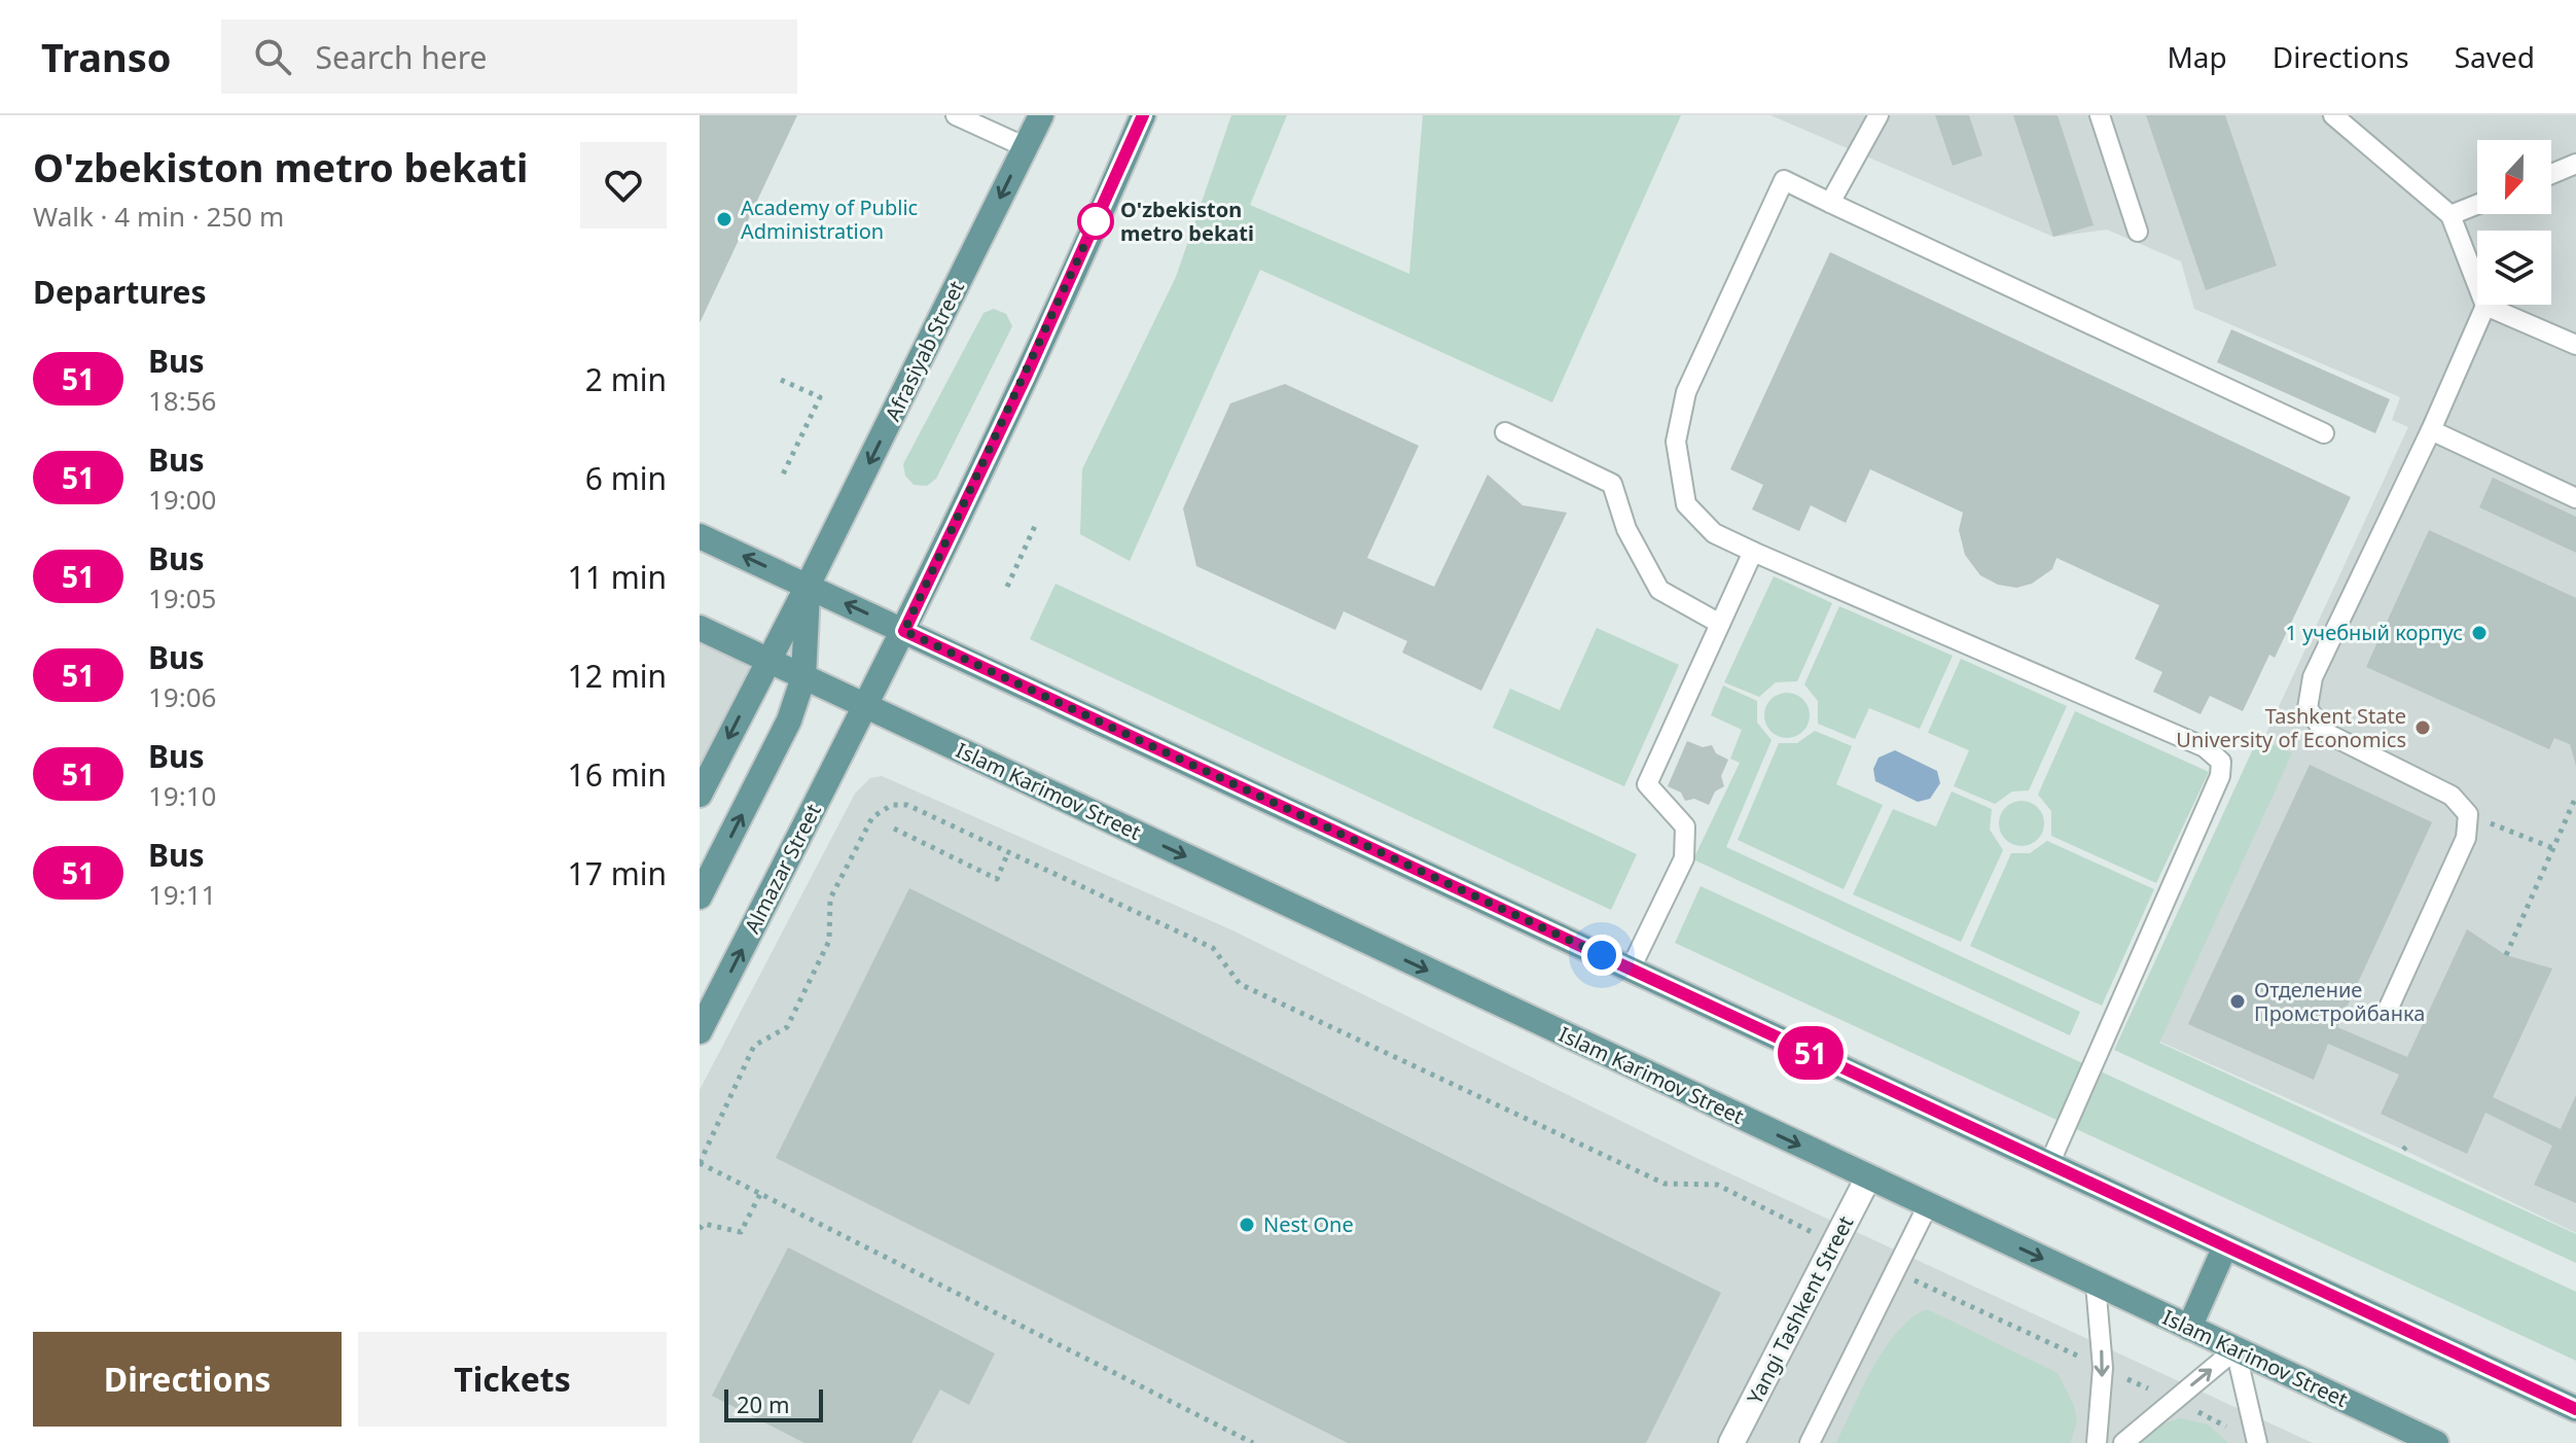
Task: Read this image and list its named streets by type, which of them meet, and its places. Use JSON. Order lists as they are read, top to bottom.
{
  "streets": {
    "main road": ["Afrasiyab Street", "Islam Karimov Street", "Almazar Street"],
    "street": ["Yangi Tashkent Street"]
  },
  "crossings": [
    ["Islam Karimov Street", "Almazar Street"],
    ["Islam Karimov Street", "Yangi Tashkent Street"]
  ],
  "places": [
    "Academy of Public Administration",
    "O'zbekiston metro bekati",
    "1 учебный корпус",
    "Tashkent State University of Economics",
    "Отделение Промстройбанка",
    "Nest One"
  ],
  "lines": ["bus line 51"],
  "scale_bar": "20 m",
  "north": "bottom",
  "page": {
    "header": "Transo",
    "search": "Search here",
    "nav": ["Map", "Directions", "Saved"],
    "heading": [
      ["O'zbekiston metro bekati", "Walk · 4 min · 250 m"],
      "Departures"
    ],
    "on_map": "51",
    "list": [
      {
        "mark": "51",
        "name": "Bus",
        "note": "18:56",
        "value": "2 min"
      },
      {
        "mark": "51",
        "name": "Bus",
        "note": "19:00",
        "value": "6 min"
      },
      {
        "mark": "51",
        "name": "Bus",
        "note": "19:05",
        "value": "11 min"
      },
      {
        "mark": "51",
        "name": "Bus",
        "note": "19:06",
        "value": "12 min"
      },
      {
        "mark": "51",
        "name": "Bus",
        "note": "19:10",
        "value": "16 min"
      },
      {
        "mark": "51",
        "name": "Bus",
        "note": "19:11",
        "value": "17 min"
      }
    ],
    "buttons": ["Directions", "Tickets"],
    "scale": "20 m"
  }
}
